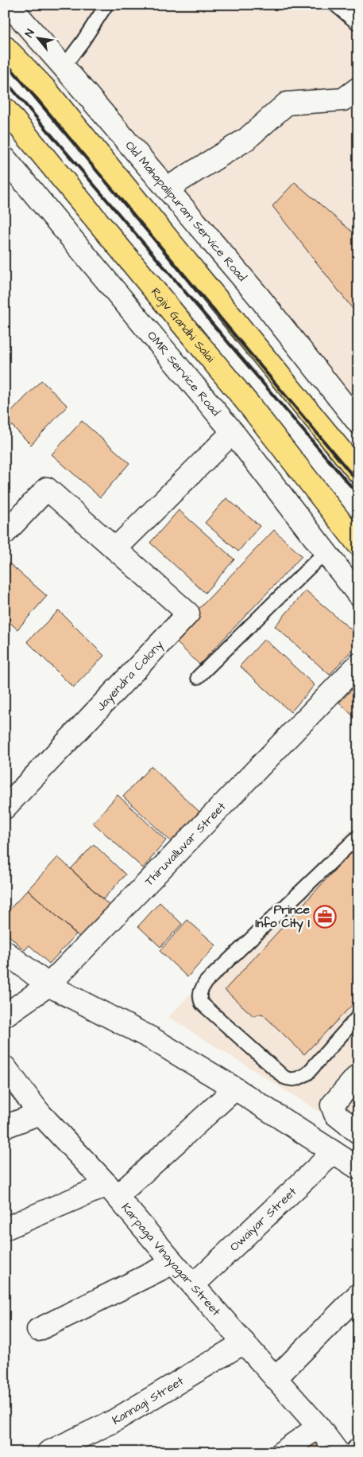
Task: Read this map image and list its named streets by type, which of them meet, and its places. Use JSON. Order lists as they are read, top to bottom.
{
  "streets": {
    "main road": ["Rajiv Gandhi Salai"],
    "street": [
      "Old Mahapalipuram Service Road",
      "OMR Service Road",
      "Jayendra Colony",
      "Thiruvalluvar Street",
      "Owaiyar Street",
      "Karpaga Vinayagar Street",
      "Kannagi Street"
    ]
  },
  "crossings": [
    ["Owaiyar Street", "Karpaga Vinayagar Street"],
    ["Karpaga Vinayagar Street", "Kannagi Street"]
  ],
  "places": {
    "office": ["Prince Info City I"]
  },
  "north": "top left"
}
